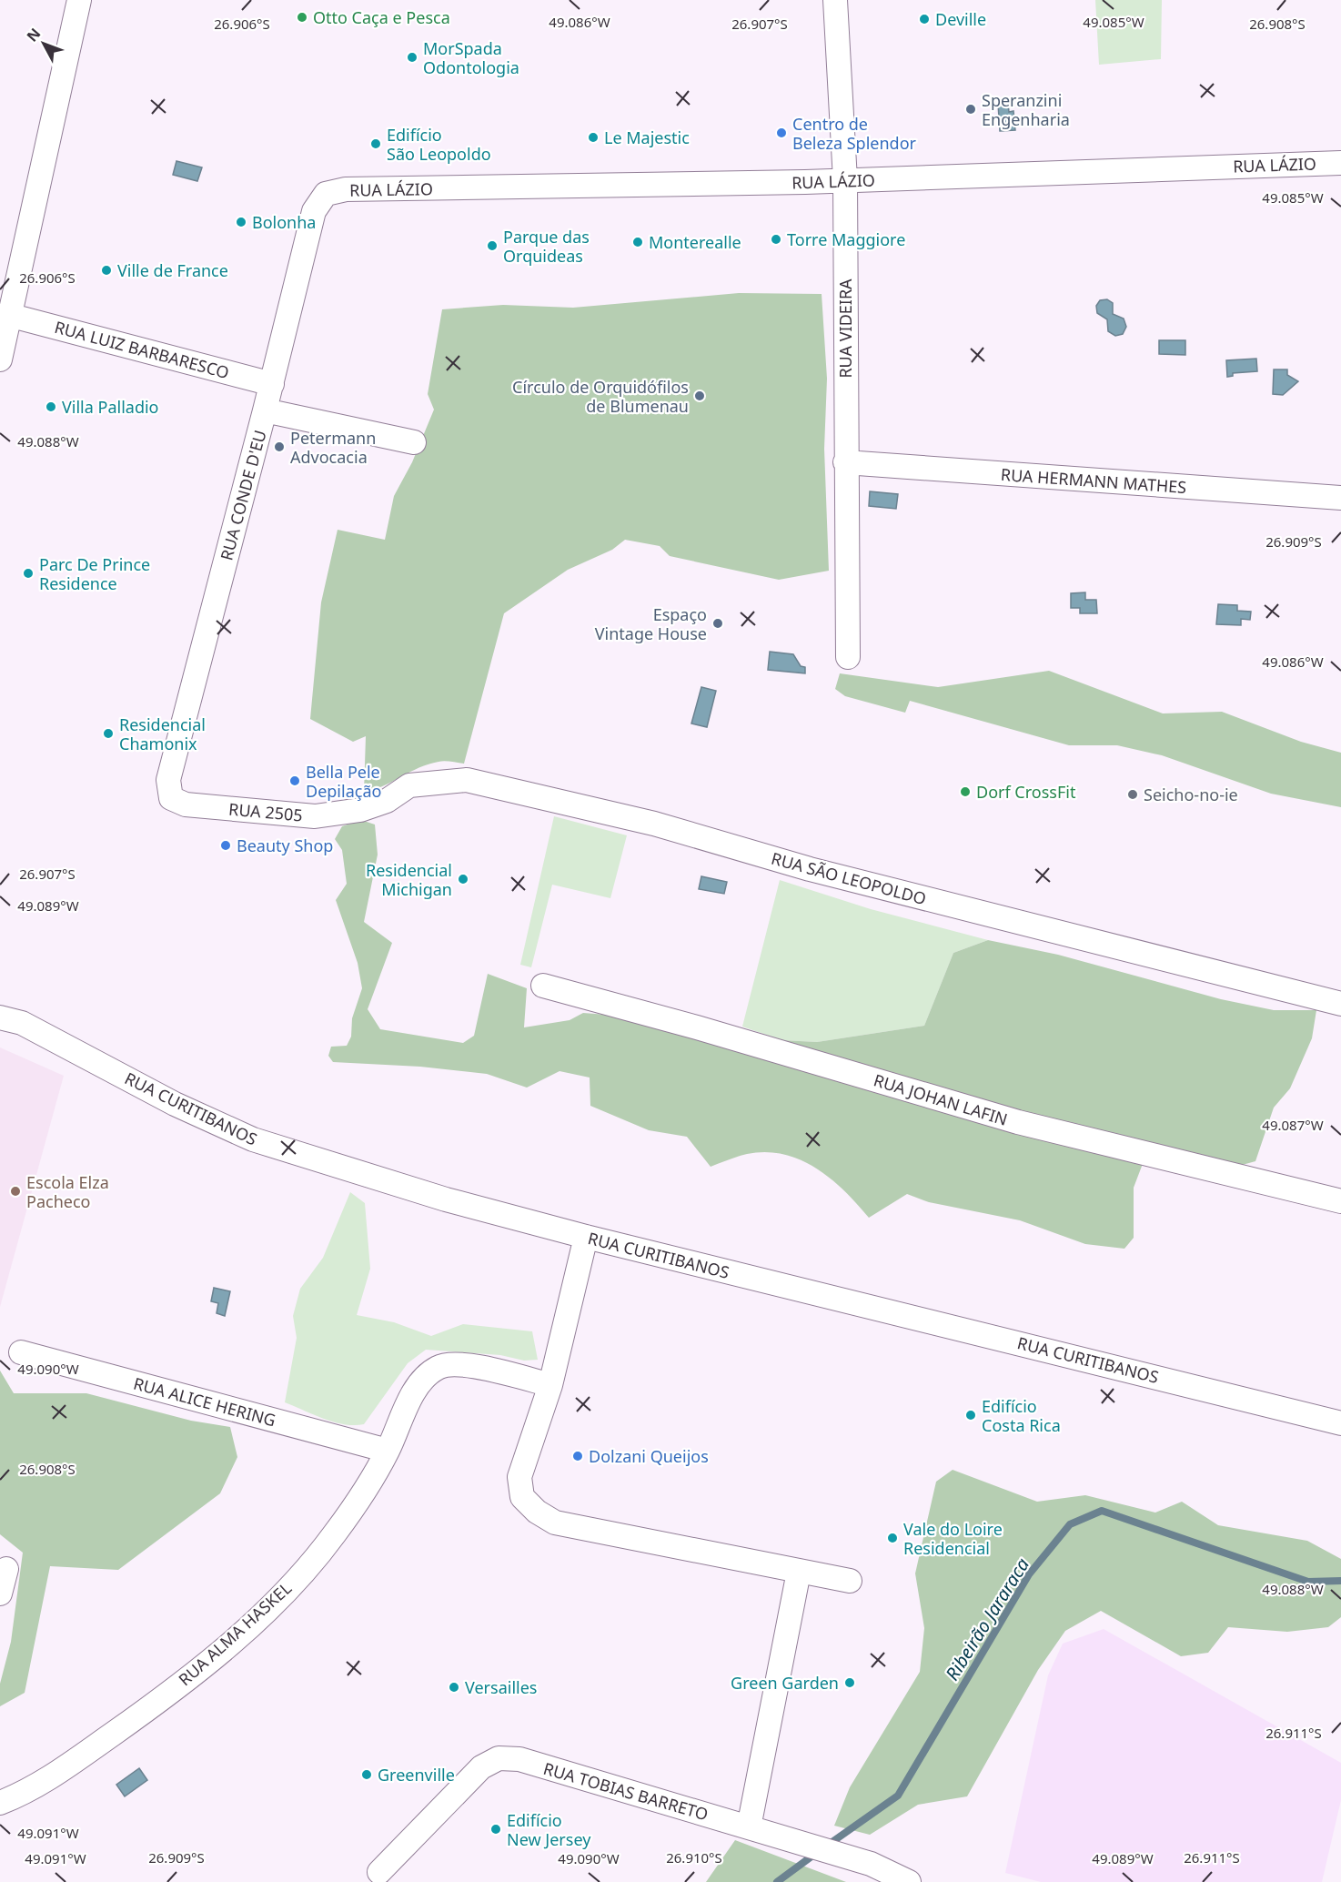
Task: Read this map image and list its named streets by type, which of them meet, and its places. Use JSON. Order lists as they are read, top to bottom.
{
  "streets": {
    "street": [
      "RUA LÁZIO",
      "RUA VIDEIRA",
      "RUA LUIZ BARBARESCO",
      "RUA HERMANN MATHES",
      "RUA CONDE D'EU",
      "RUA 2505",
      "RUA SÃO LEOPOLDO",
      "RUA JOHAN LAFIN",
      "RUA CURITIBANOS",
      "RUA ALICE HERING",
      "RUA ALMA HASKEL",
      "RUA TOBIAS BARRETO"
    ]
  },
  "crossings": [
    ["RUA LÁZIO", "RUA VIDEIRA"],
    ["RUA LÁZIO", "RUA CONDE D'EU"],
    ["RUA VIDEIRA", "RUA HERMANN MATHES"],
    ["RUA LUIZ BARBARESCO", "RUA CONDE D'EU"],
    ["RUA CONDE D'EU", "RUA 2505"],
    ["RUA 2505", "RUA SÃO LEOPOLDO"],
    ["RUA ALICE HERING", "RUA ALMA HASKEL"]
  ],
  "water": ["Ribeirão Jararaca"],
  "places": [
    "Otto Caça e Pesca",
    "Deville",
    "MorSpada Odontologia",
    "Speranzini Engenharia",
    "Centro de Beleza Splendor",
    "Le Majestic",
    "Edifício São Leopoldo",
    "Bolonha",
    "Torre Maggiore",
    "Monterealle",
    "Parque das Orquideas",
    "Ville de France",
    "Círculo de Orquidófilos de Blumenau",
    "Villa Palladio",
    "Petermann Advocacia",
    "Parc De Prince Residence",
    "Espaço Vintage House",
    "Residencial Chamonix",
    "Bella Pele Depilação",
    "Dorf CrossFit",
    "Seicho-no-ie",
    "Beauty Shop",
    "Residencial Michigan",
    "Escola Elza Pacheco",
    "Edifício Costa Rica",
    "Dolzani Queijos",
    "Vale do Loire Residencial",
    "Green Garden",
    "Versailles",
    "Greenville",
    "Edifício New Jersey"
  ],
  "north": "top left",
  "coordinates": [
    "49.086°W",
    "49.085°W",
    "26.906°S",
    "26.907°S",
    "26.908°S",
    "49.088°W",
    "26.909°S",
    "49.089°W",
    "49.087°W",
    "49.090°W",
    "26.911°S",
    "49.091°W",
    "26.910°S"
  ]
}
